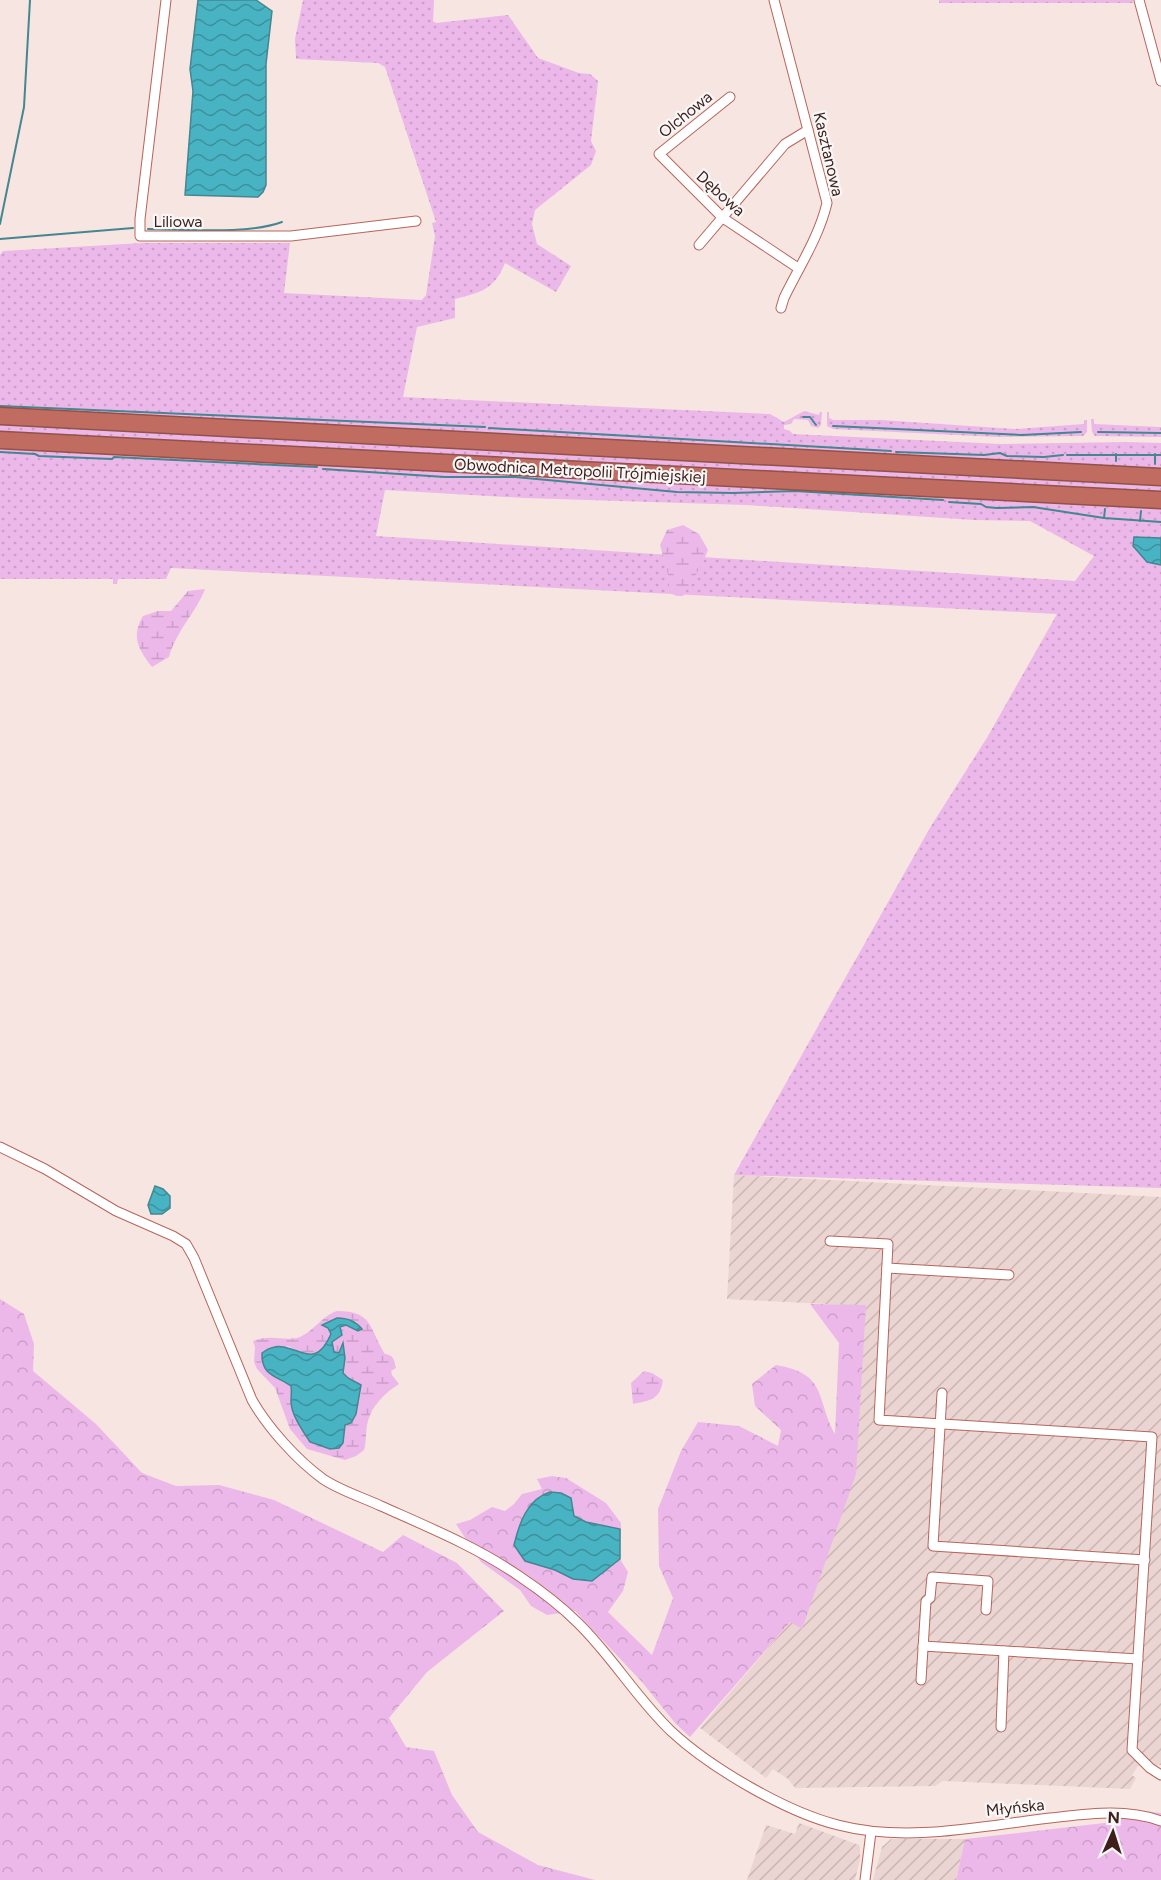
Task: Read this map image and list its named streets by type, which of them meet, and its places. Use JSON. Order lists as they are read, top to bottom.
{
  "streets": {
    "highway": ["Obwodnica Metropolii Trójmiejskiej"],
    "street": [
      "Olchowa",
      "Kasztanowa",
      "Dębowa",
      "Liliowa",
      "Młyńska"
    ]
  },
  "crossings": [
    ["Olchowa", "Dębowa"],
    ["Kasztanowa", "Dębowa"]
  ],
  "north": "top"
}
